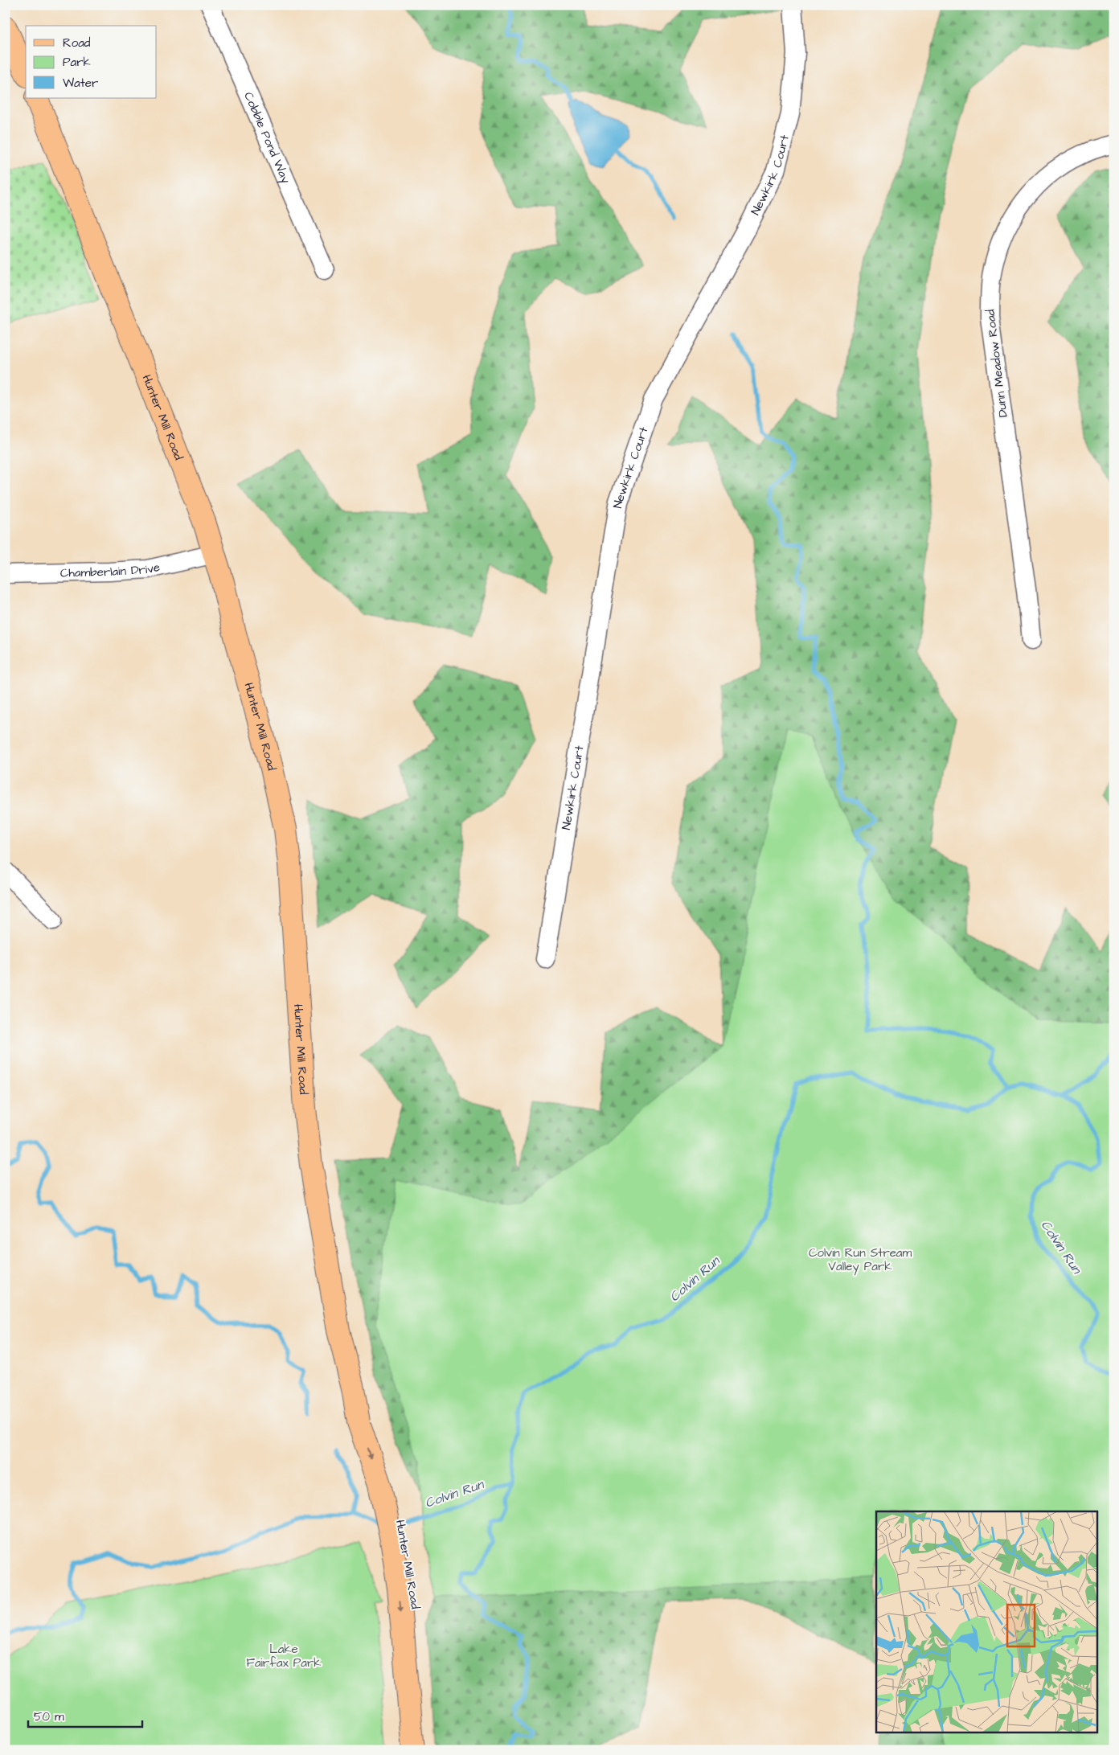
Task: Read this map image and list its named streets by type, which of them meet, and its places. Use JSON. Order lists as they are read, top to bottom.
{
  "streets": {
    "main road": ["Hunter Mill Road"],
    "street": [
      "Cobble Pond Way",
      "Newkirk Court",
      "Dunn Meadow Road",
      "Chamberlain Drive"
    ]
  },
  "crossings": [
    ["Hunter Mill Road", "Chamberlain Drive"]
  ],
  "water": ["Colvin Run"],
  "parks": ["Colvin Run Stream Valley Park", "Lake Fairfax Park"],
  "legend": ["Road", "Park", "Water"],
  "scale_bar": "50 m"
}
